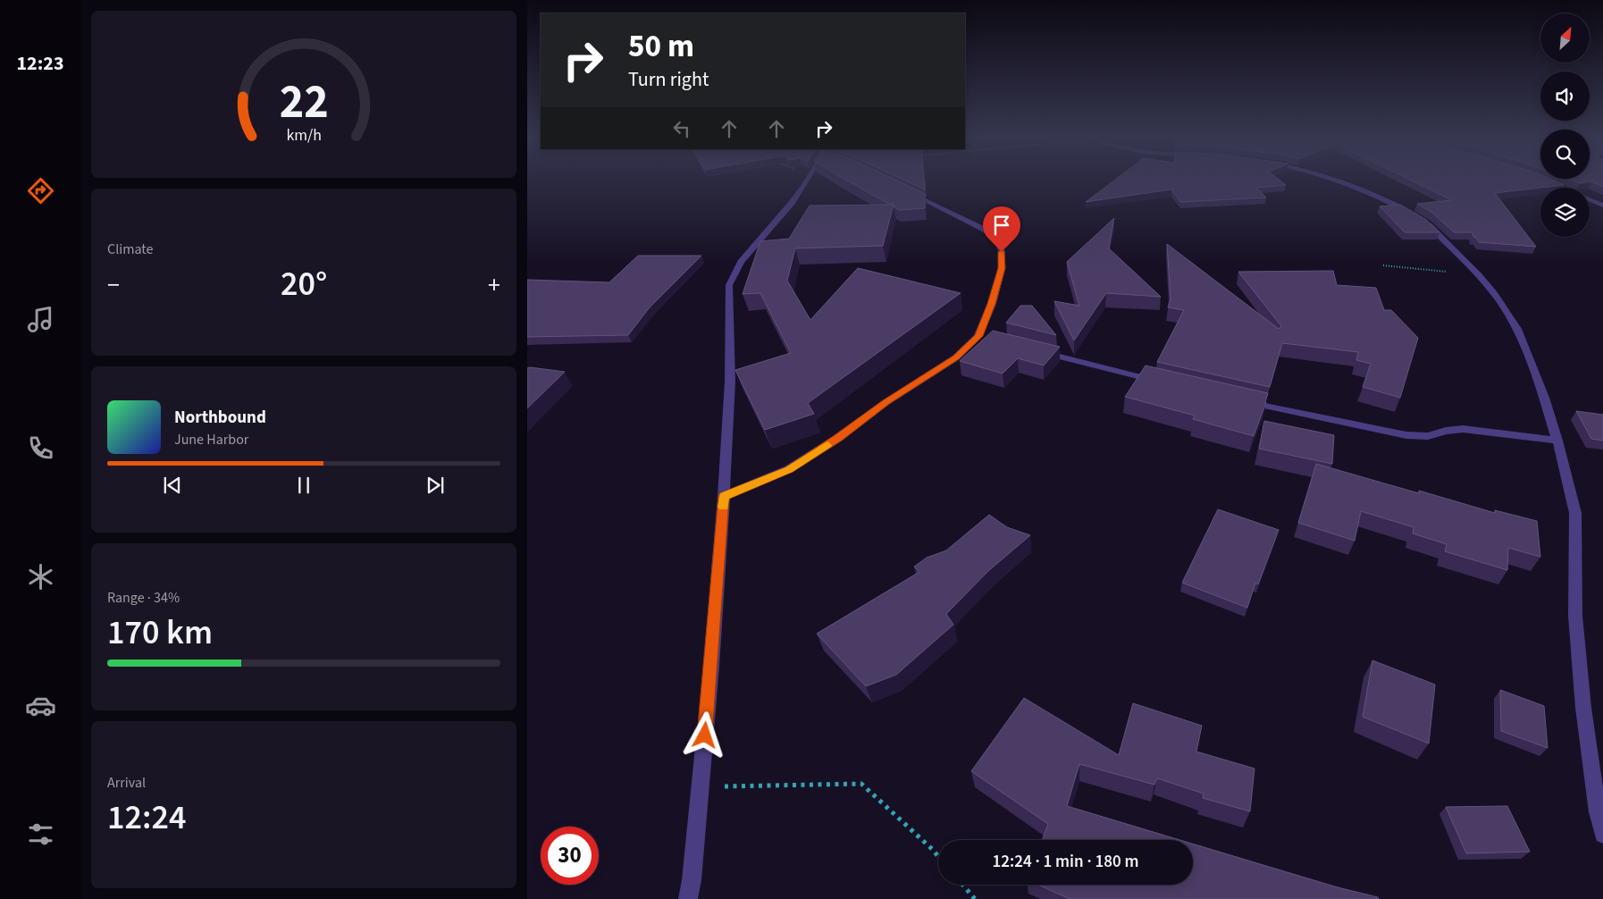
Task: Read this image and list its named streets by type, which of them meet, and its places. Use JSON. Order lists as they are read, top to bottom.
{
  "north": "top right",
  "page": {
    "tabs": "12:23",
    "turn": ["50 m", "Turn right"],
    "tile": [
      "Climate",
      ["Range · 34%", "170 km"],
      ["Arrival", "12:24"]
    ],
    "heat": ["−", "20°", "+"],
    "song": ["Northbound", "June Harbor"],
    "limit": "30",
    "trip": "12:24 · 1 min · 180 m",
    "gauge": ["22", "km/h"]
  }
}
